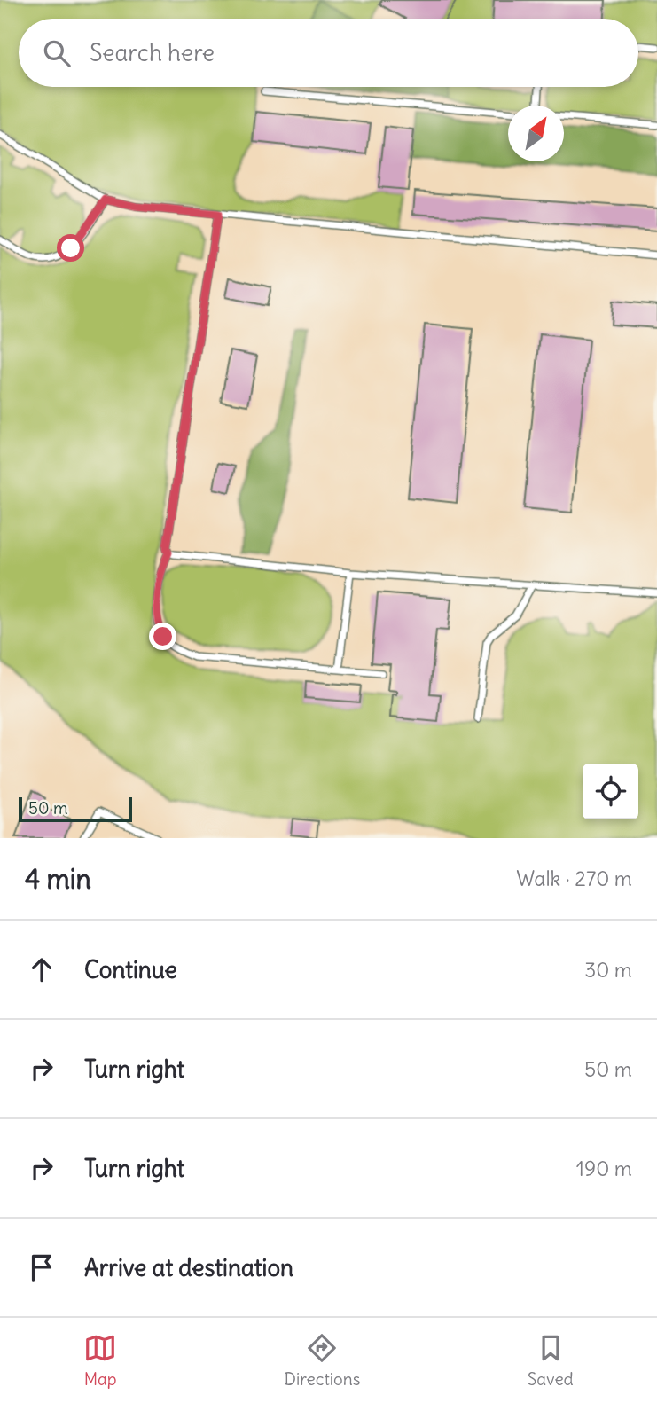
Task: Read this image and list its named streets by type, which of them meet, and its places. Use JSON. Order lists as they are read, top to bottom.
{
  "scale_bar": "50 m",
  "north": "top right",
  "page": {
    "search": "Search here",
    "scale": "50 m",
    "heading": ["4 min", "Walk · 270 m"],
    "list": [
      ["Continue", "30 m"],
      ["Turn right", "50 m"],
      ["Turn right", "190 m"],
      "Arrive at destination"
    ],
    "nav": ["Map", "Directions", "Saved"]
  }
}
